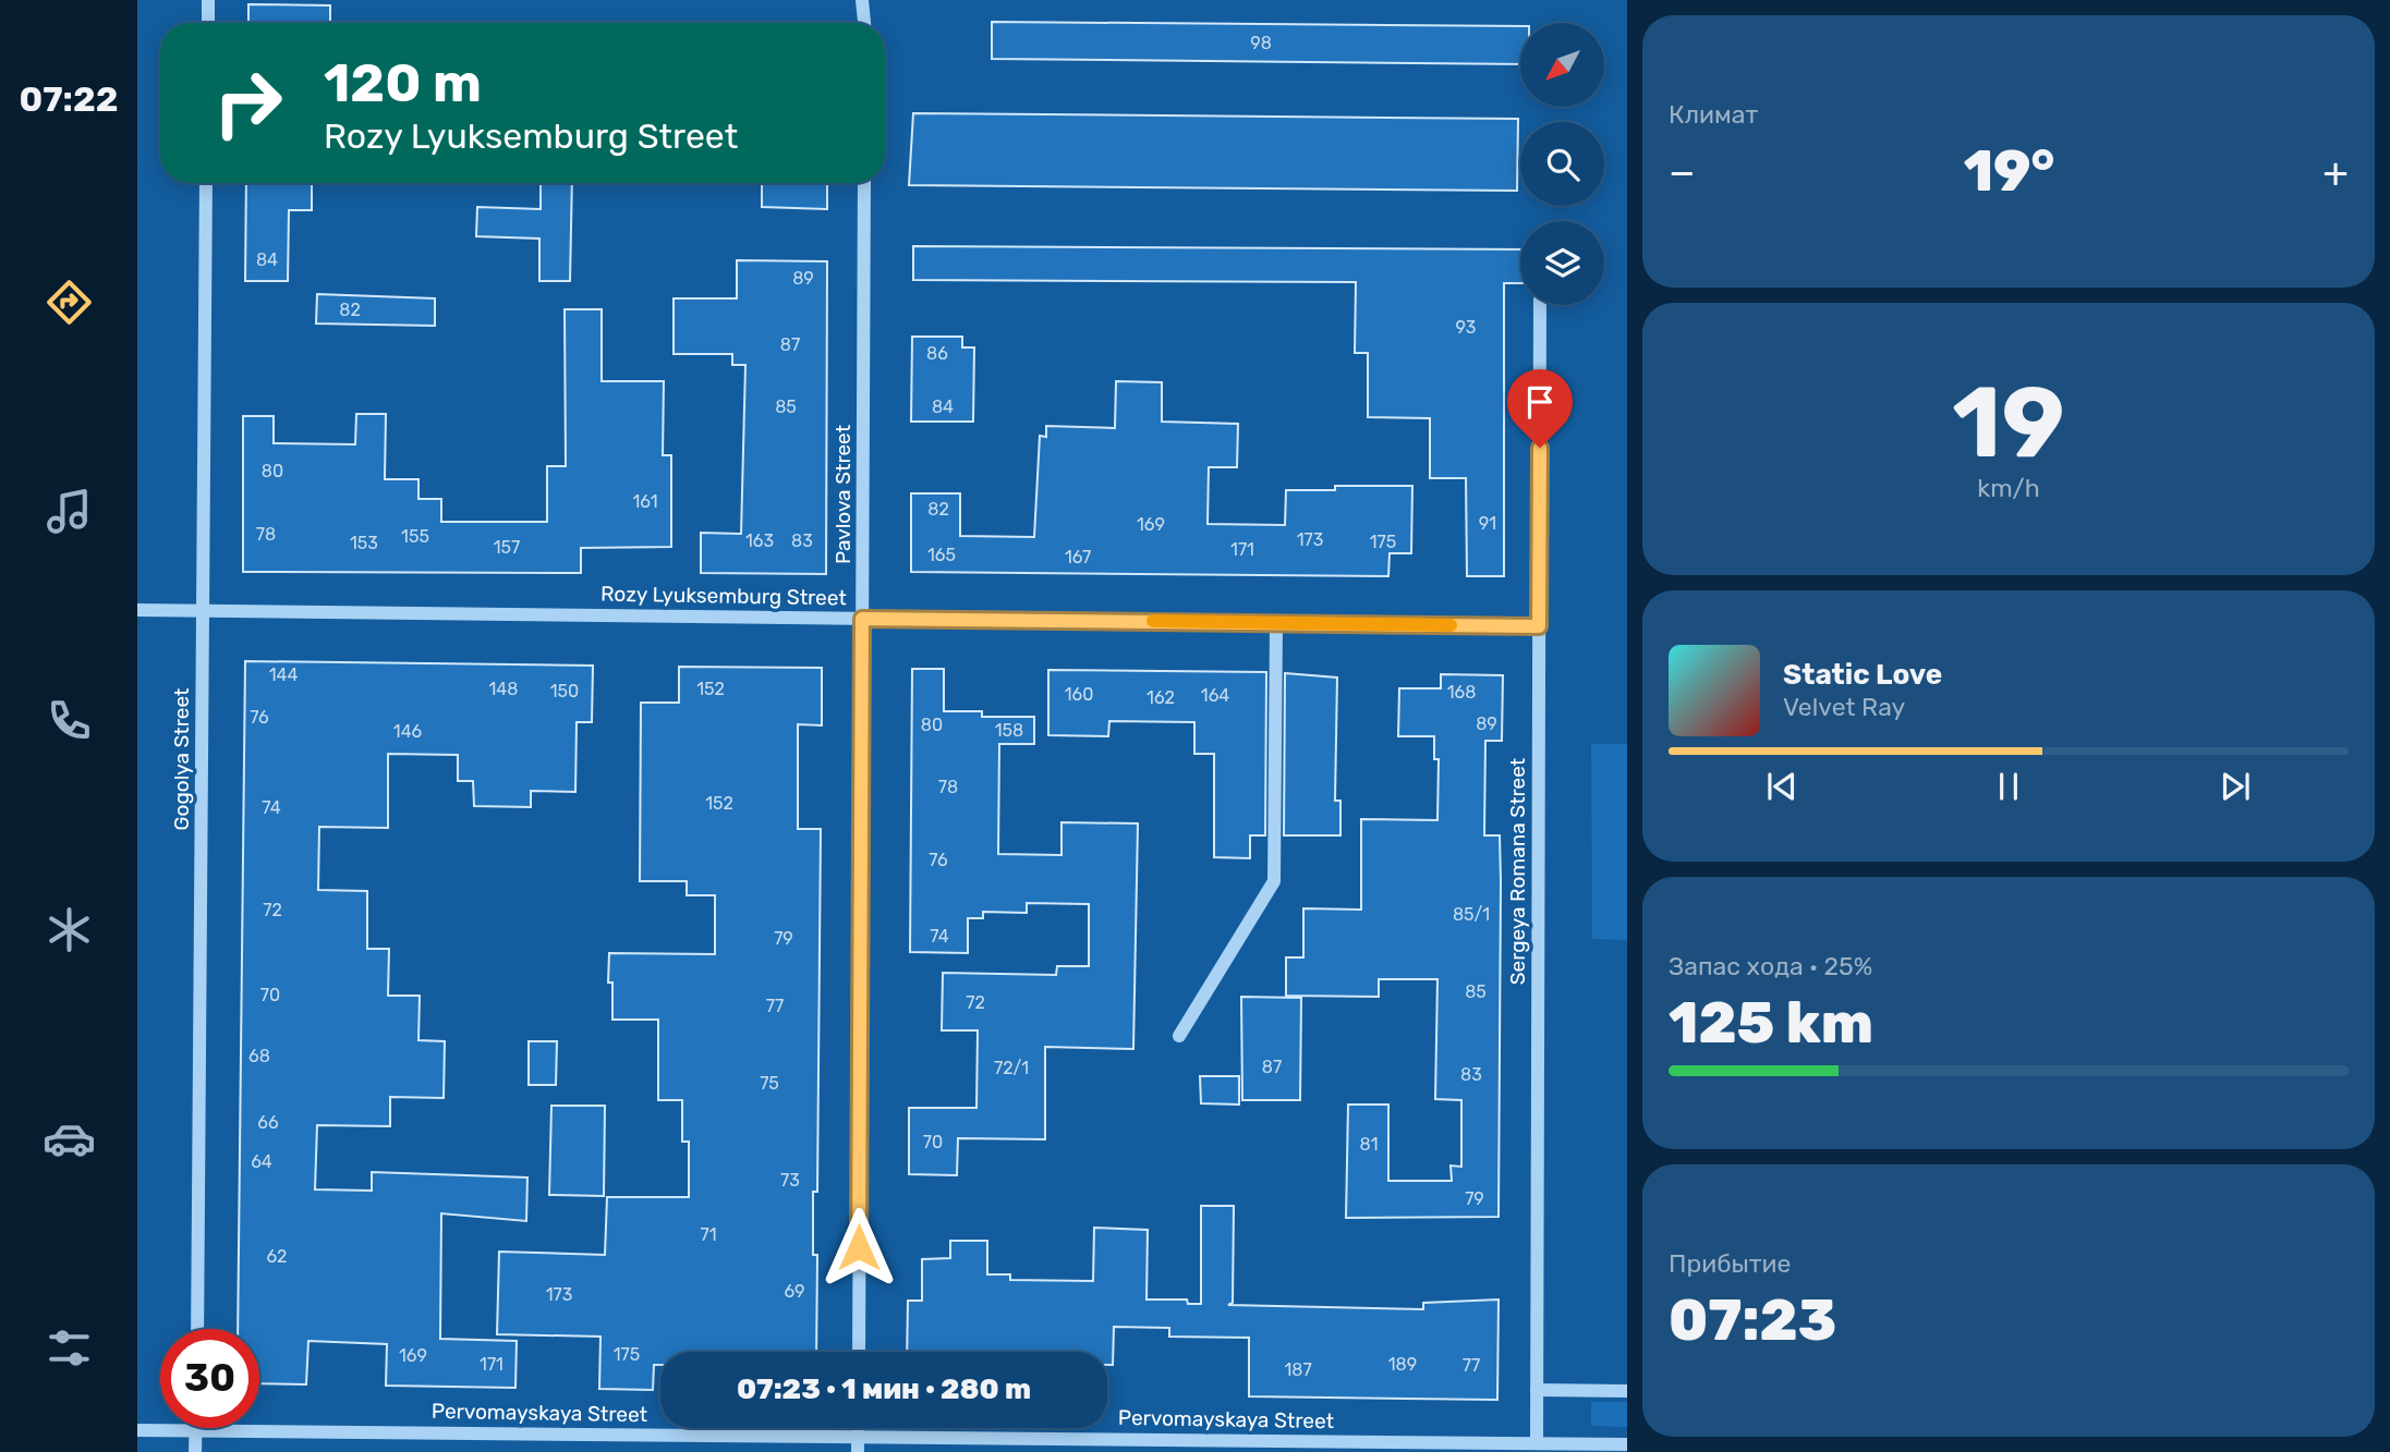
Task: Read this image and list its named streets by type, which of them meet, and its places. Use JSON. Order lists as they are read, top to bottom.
{
  "streets": {
    "street": [
      "Pavlova Street",
      "Rozy Lyuksemburg Street",
      "Gogolya Street",
      "Sergeya Romana Street",
      "Pervomayskaya Street"
    ]
  },
  "crossings": [
    ["Pavlova Street", "Rozy Lyuksemburg Street"],
    ["Rozy Lyuksemburg Street", "Gogolya Street"],
    ["Rozy Lyuksemburg Street", "Sergeya Romana Street"],
    ["Sergeya Romana Street", "Pervomayskaya Street"]
  ],
  "house_numbers": [
    "98",
    "84",
    "89",
    "82",
    "93",
    "87",
    "86",
    "85",
    "84",
    "80",
    "161",
    "82",
    "91",
    "169",
    "78",
    "155",
    "173",
    "163",
    "83",
    "175",
    "153",
    "157",
    "171",
    "165",
    "167",
    "144",
    "148",
    "152",
    "150",
    "168",
    "160",
    "164",
    "162",
    "76",
    "89",
    "80",
    "158",
    "146",
    "78",
    "152",
    "74",
    "76",
    "72",
    "85/1",
    "74",
    "79",
    "85",
    "70",
    "72",
    "77",
    "68",
    "87",
    "72/1",
    "83",
    "75",
    "66",
    "70",
    "81",
    "64",
    "73",
    "79",
    "71",
    "62",
    "69",
    "173",
    "175",
    "169",
    "171",
    "189",
    "77",
    "187"
  ],
  "north": "bottom left",
  "page": {
    "tabs": "07:22",
    "tile": [
      "Климат",
      ["19", "km/h"],
      ["Запас хода · 25%", "125 km"],
      ["Прибытие", "07:23"]
    ],
    "turn": ["120 m", "Rozy Lyuksemburg Street"],
    "heat": ["−", "19°", "+"],
    "song": ["Static Love", "Velvet Ray"],
    "limit": "30",
    "trip": "07:23 · 1 мин · 280 m"
  }
}
